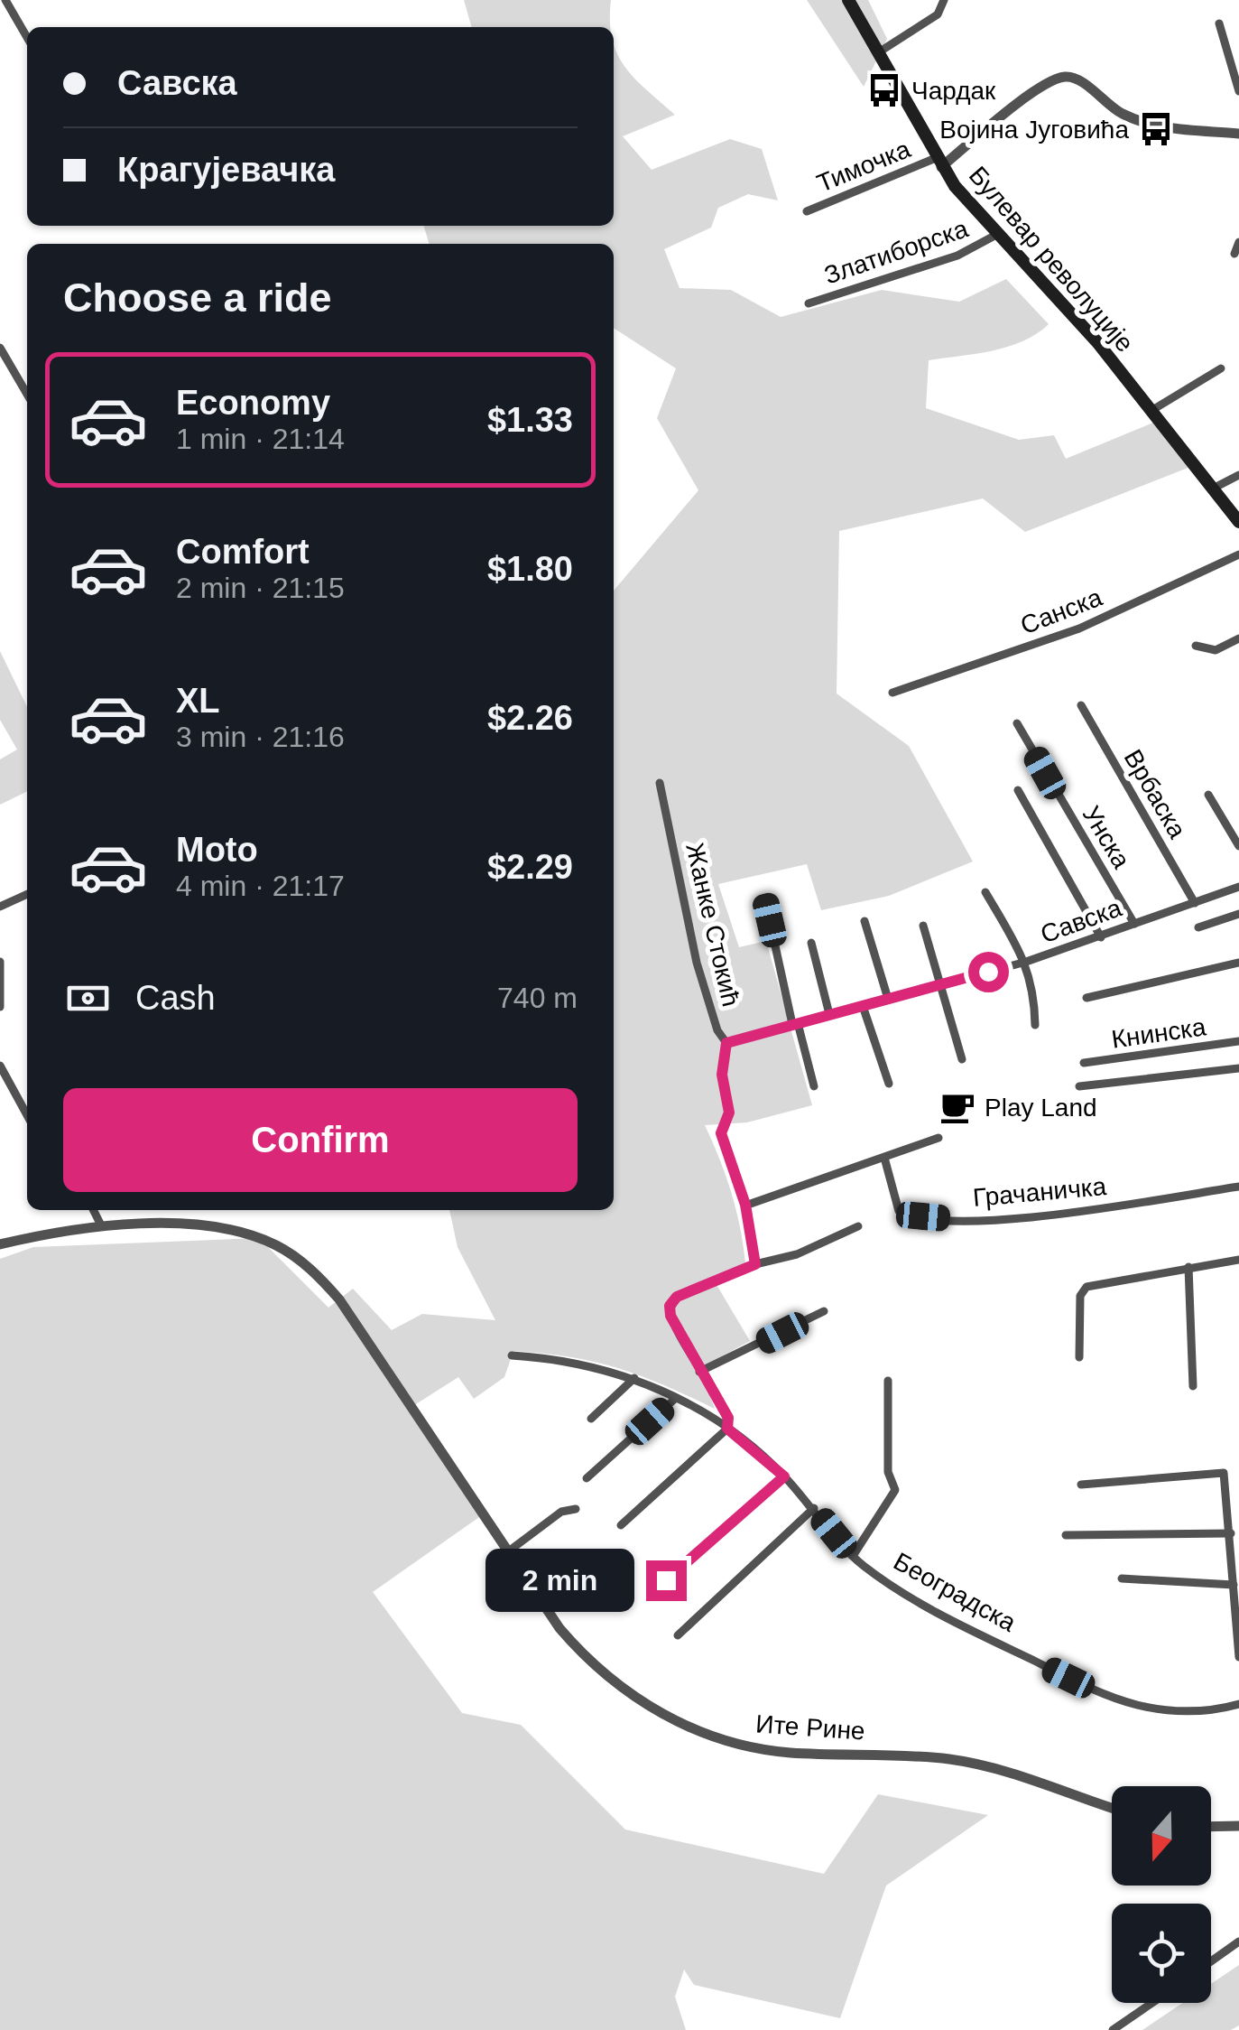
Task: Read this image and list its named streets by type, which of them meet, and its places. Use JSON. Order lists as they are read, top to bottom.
{
  "streets": {
    "main road": ["Булевар револуције"],
    "street": [
      "Тимочка",
      "Златиборска",
      "Санска",
      "Врбаска",
      "Унска",
      "Савска",
      "Жанке Стокић",
      "Книнска",
      "Грачаничка",
      "Београдска",
      "Ите Рине"
    ]
  },
  "crossings": [
    ["Тимочка", "Булевар револуције"],
    ["Златиборска", "Булевар револуције"],
    ["Врбаска", "Савска"],
    ["Унска", "Савска"],
    ["Савска", "Жанке Стокић"]
  ],
  "places": {
    "bus stop": ["Чардак", "Војина Југовића"],
    "cafe": ["Play Land"]
  },
  "north": "bottom",
  "page": {
    "banner": ["Савска", "Крагујевачка"],
    "heading": "Choose a ride",
    "list": [
      {
        "name": "Economy",
        "note": "1 min · 21:14",
        "value": "$1.33"
      },
      {
        "name": "Comfort",
        "note": "2 min · 21:15",
        "value": "$1.80"
      },
      {
        "name": "XL",
        "note": "3 min · 21:16",
        "value": "$2.26"
      },
      {
        "name": "Moto",
        "note": "4 min · 21:17",
        "value": "$2.29"
      }
    ],
    "pay": ["Cash", "740 m"],
    "buttons": "Confirm",
    "bubble": "2 min"
  }
}
